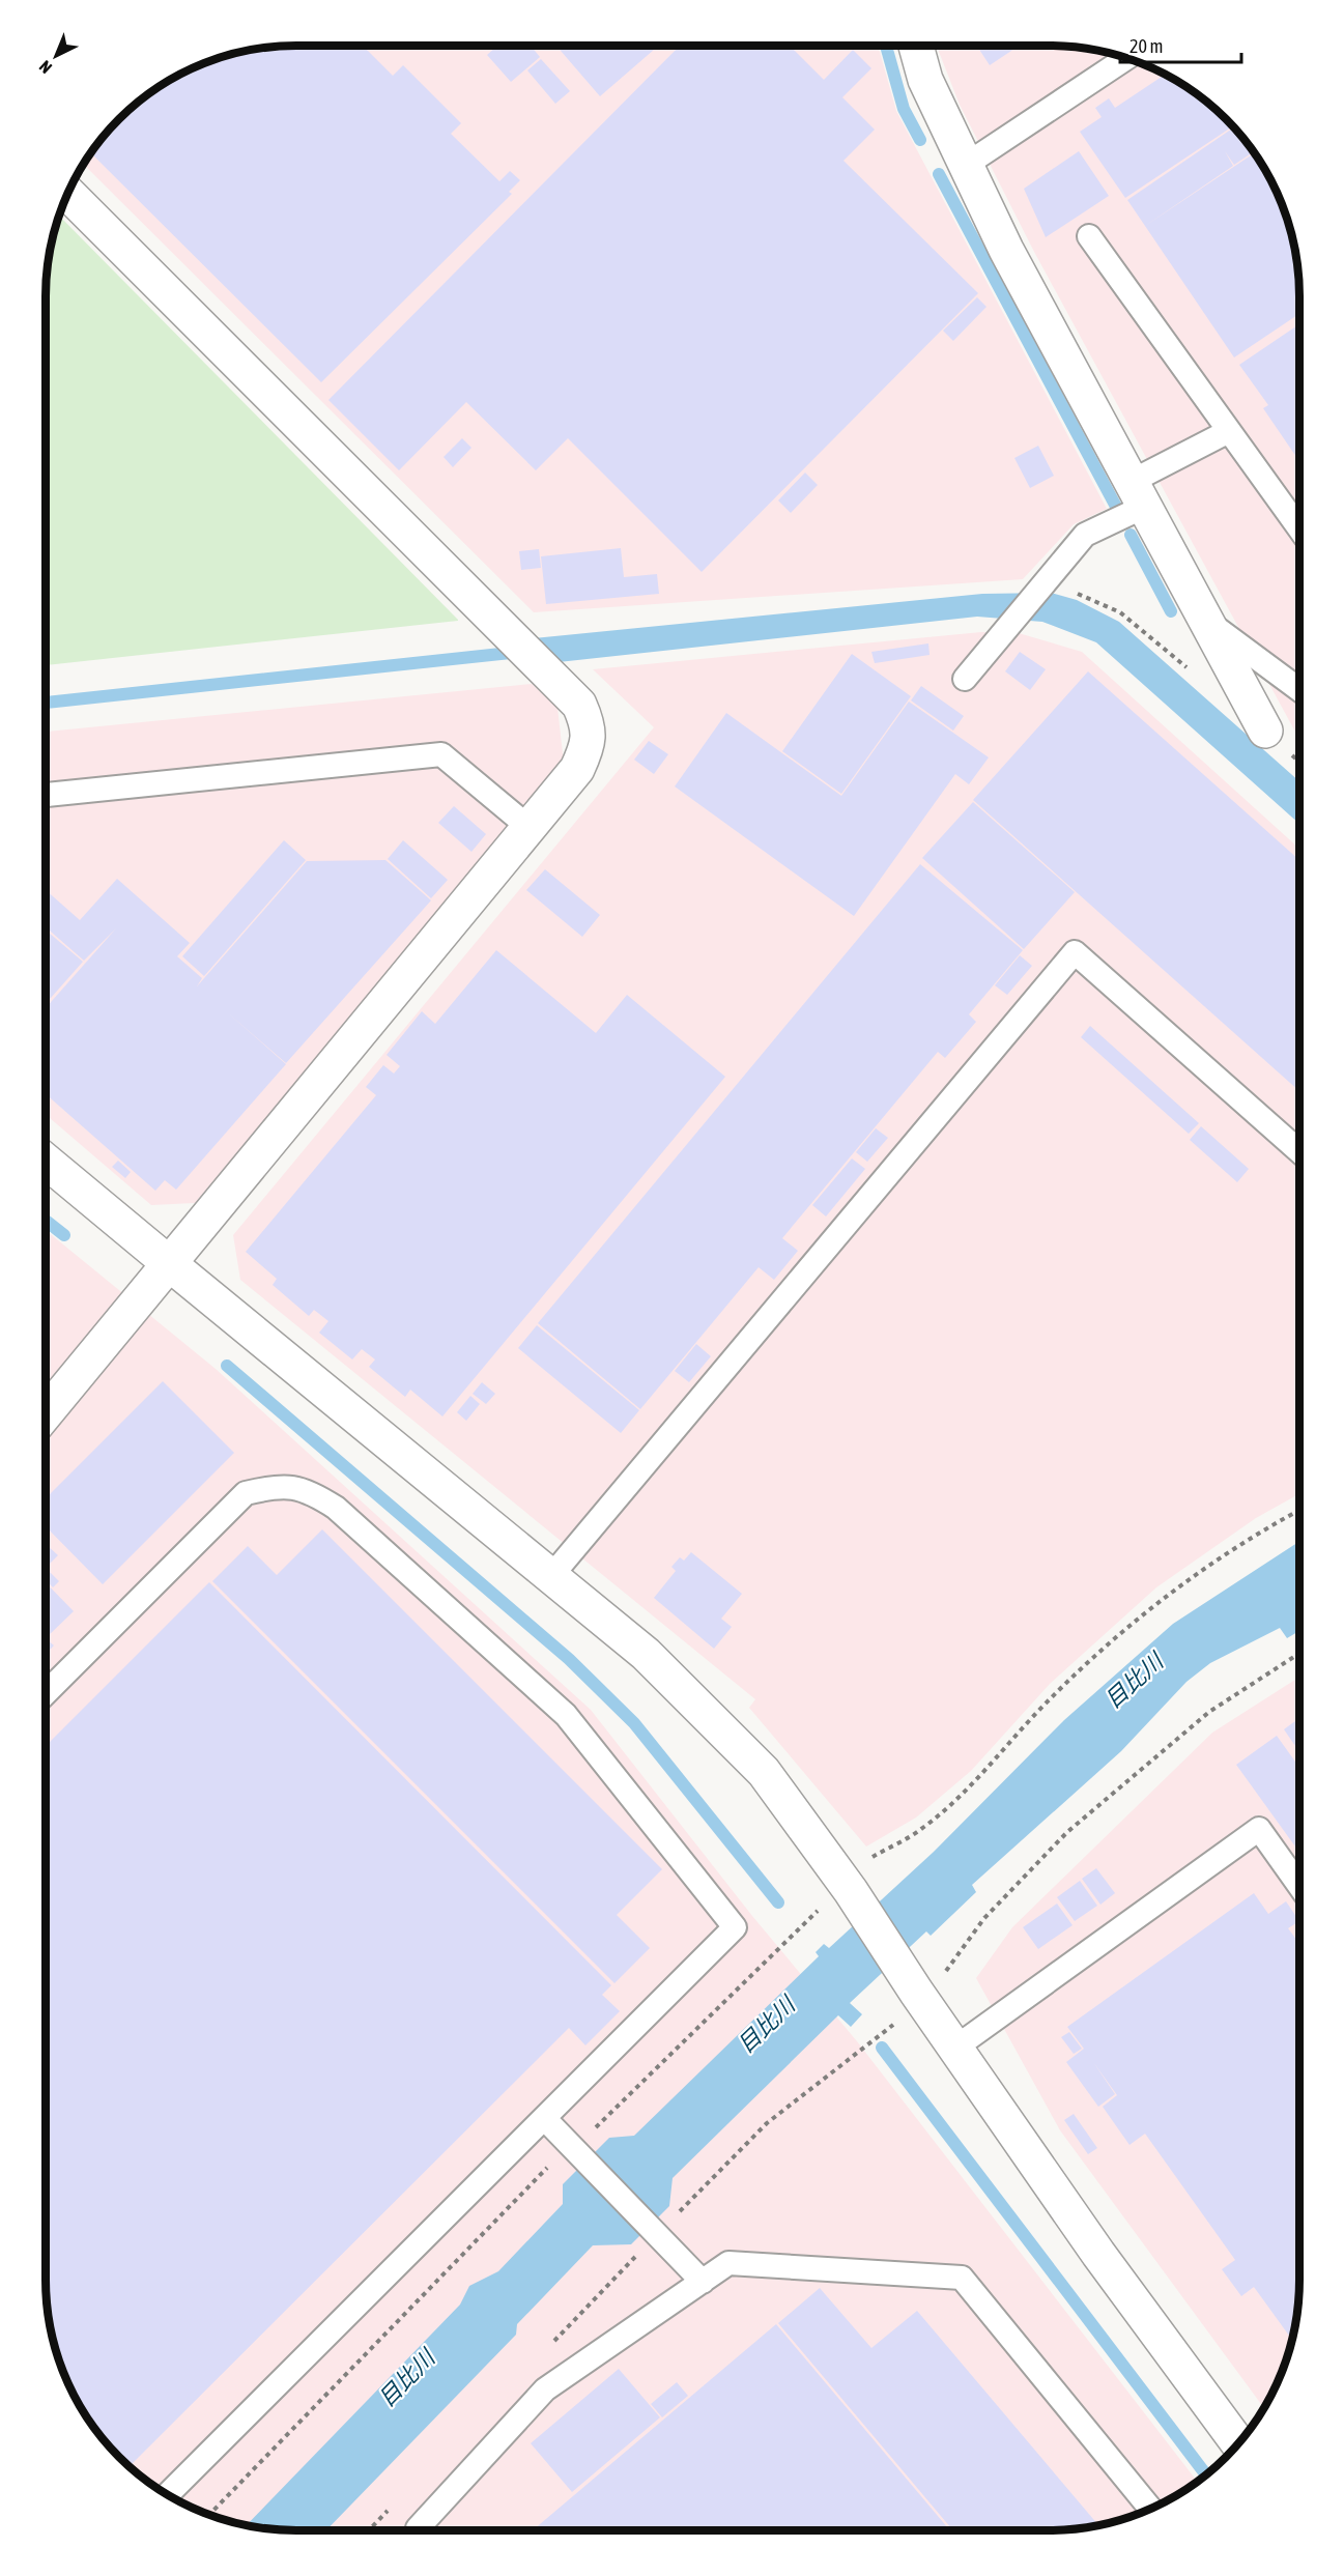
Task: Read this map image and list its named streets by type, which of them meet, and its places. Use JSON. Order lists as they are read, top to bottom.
{
  "water": ["目比川"],
  "scale_bar": "20 m",
  "north": "bottom left"
}
